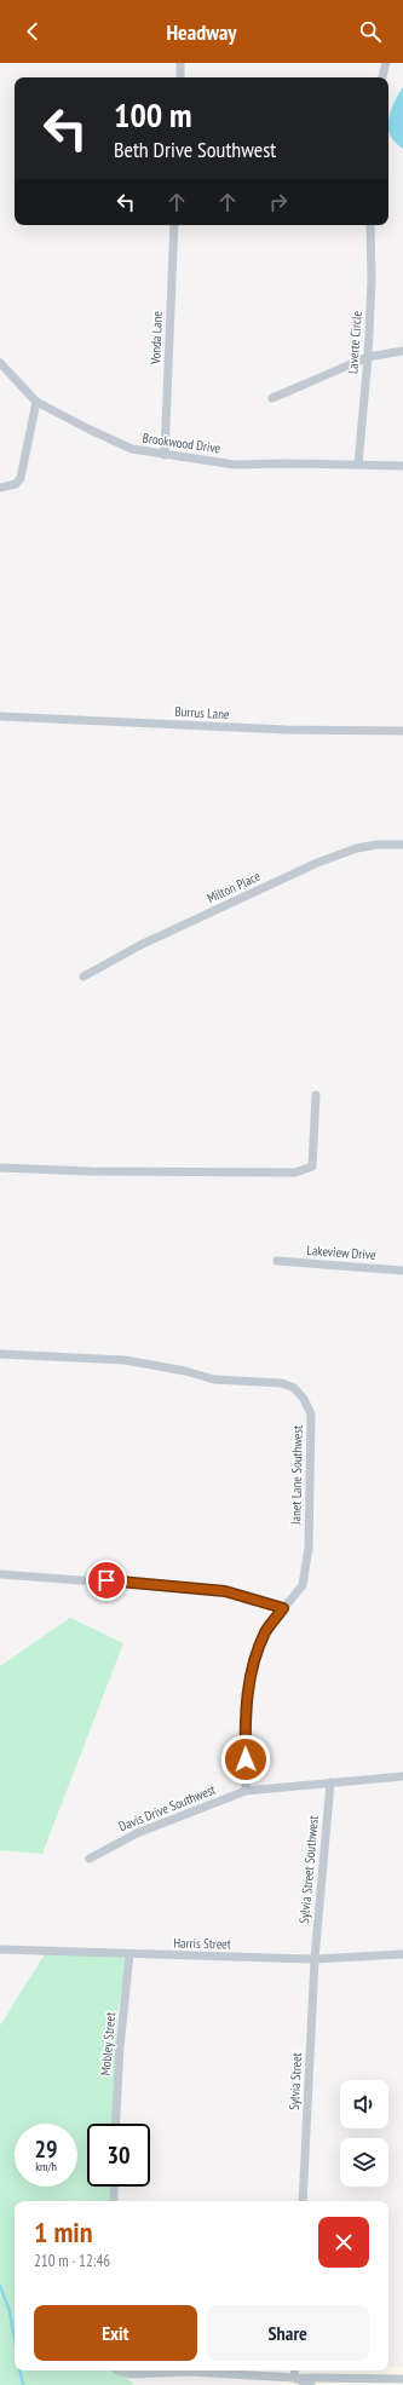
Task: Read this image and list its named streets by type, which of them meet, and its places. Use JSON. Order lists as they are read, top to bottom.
{
  "streets": {
    "street": [
      "Vonda Lane",
      "Laverte Circle",
      "Brookwood Drive",
      "Burrus Lane",
      "Milton Place",
      "Lakeview Drive",
      "Janet Lane Southwest",
      "Davis Drive Southwest",
      "Sylvia Street Southwest",
      "Harris Street",
      "Mobley Street",
      "Sylvia Street"
    ]
  },
  "crossings": [
    ["Vonda Lane", "Brookwood Drive"],
    ["Laverte Circle", "Brookwood Drive"],
    ["Janet Lane Southwest", "Davis Drive Southwest"],
    ["Davis Drive Southwest", "Sylvia Street Southwest"],
    ["Sylvia Street Southwest", "Harris Street"],
    ["Sylvia Street Southwest", "Sylvia Street"],
    ["Harris Street", "Mobley Street"],
    ["Harris Street", "Sylvia Street"]
  ],
  "page": {
    "header": "Headway",
    "turn": ["100 m", "Beth Drive Southwest"],
    "speed": "29 km/h",
    "limit": "30",
    "heading": ["1 min", "210 m · 12:46"],
    "buttons": ["Exit", "Share"]
  }
}
